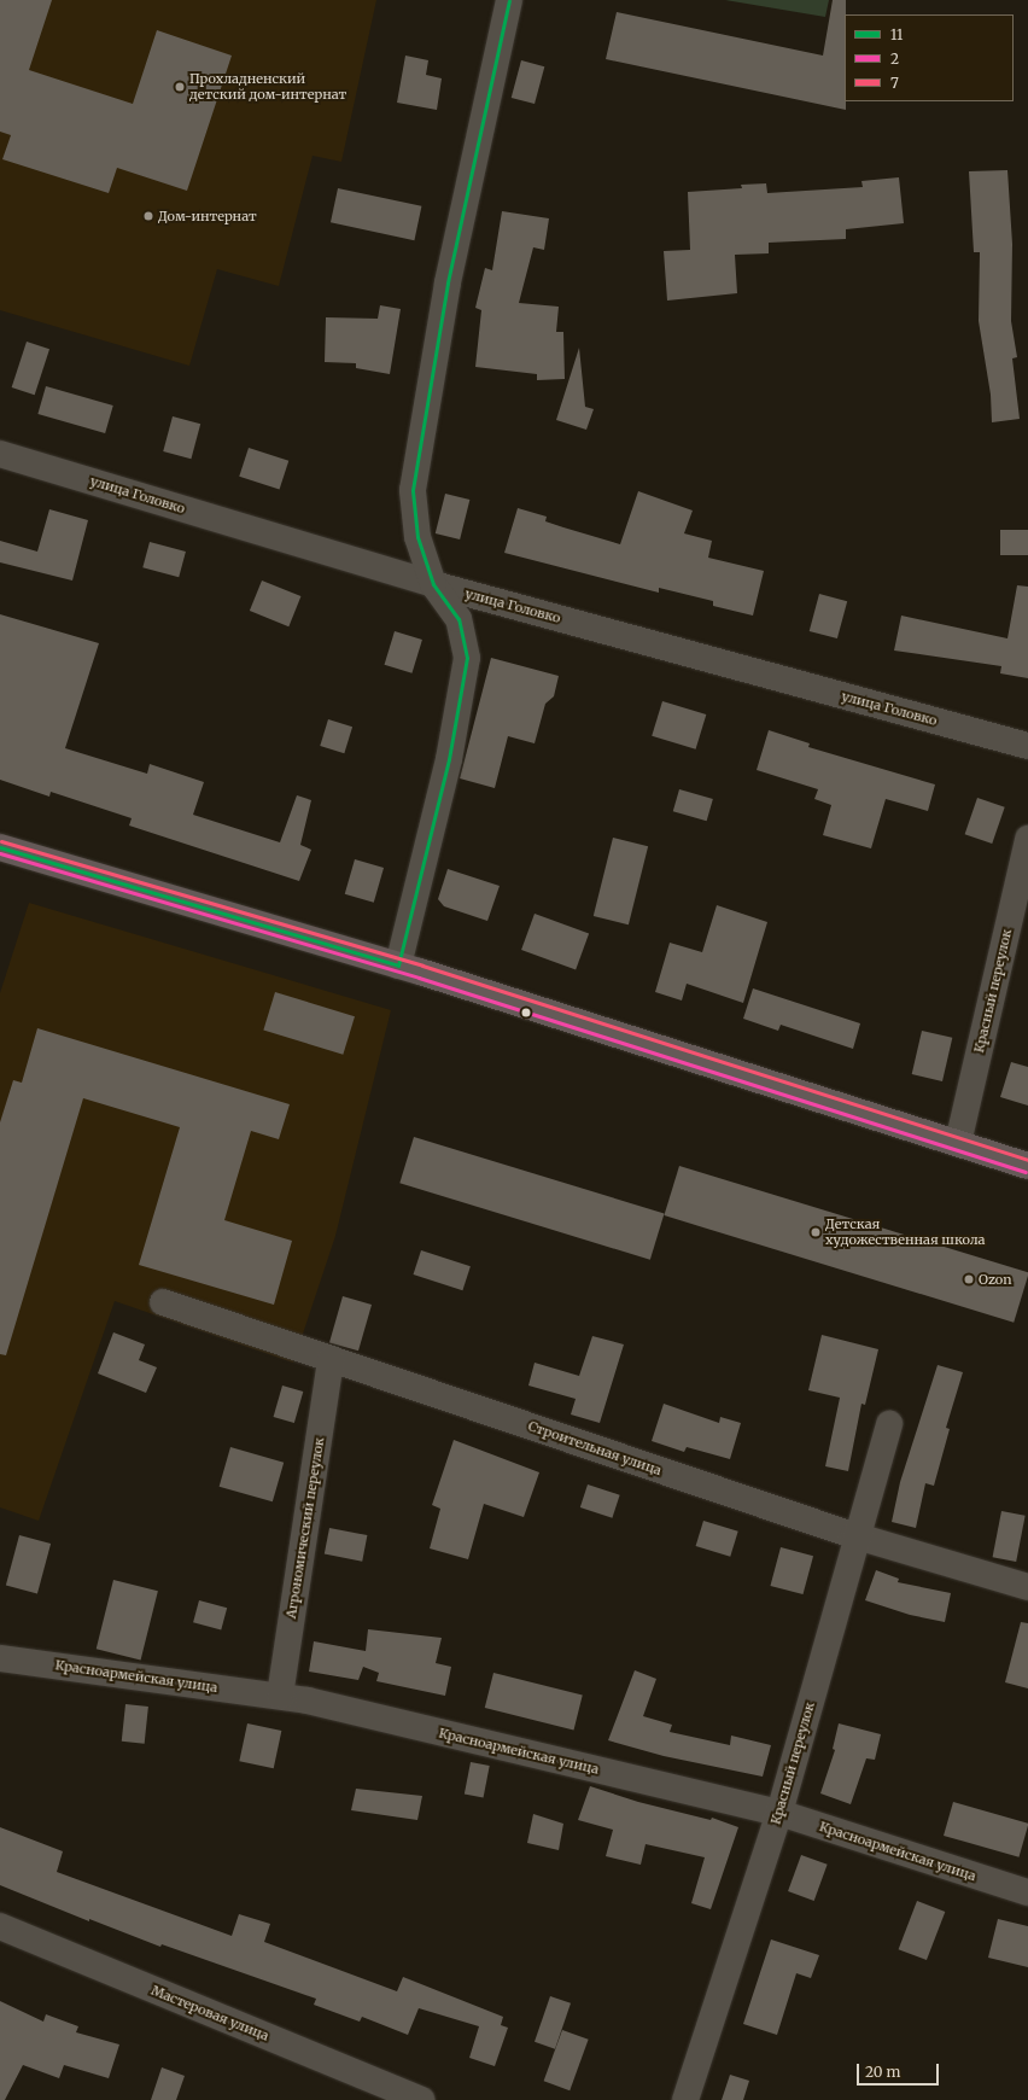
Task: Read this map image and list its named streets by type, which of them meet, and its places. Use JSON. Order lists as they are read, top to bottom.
{
  "streets": {
    "street": [
      "улица Головко",
      "Красный переулок",
      "Строительная улица",
      "Агрономический переулок",
      "Красноармейская улица",
      "Мастеровая улица"
    ]
  },
  "crossings": [
    ["Красный переулок", "Строительная улица"],
    ["Красный переулок", "Красноармейская улица"],
    ["Строительная улица", "Агрономический переулок"],
    ["Агрономический переулок", "Красноармейская улица"]
  ],
  "places": [
    "Прохладненский детский дом-интернат",
    "Дом-интернат",
    "Детская художественная школа",
    "Ozon"
  ],
  "lines": ["transit line 11", "transit line 7", "transit line 2"],
  "legend": ["11", "2", "7"],
  "scale_bar": "20 m"
}
